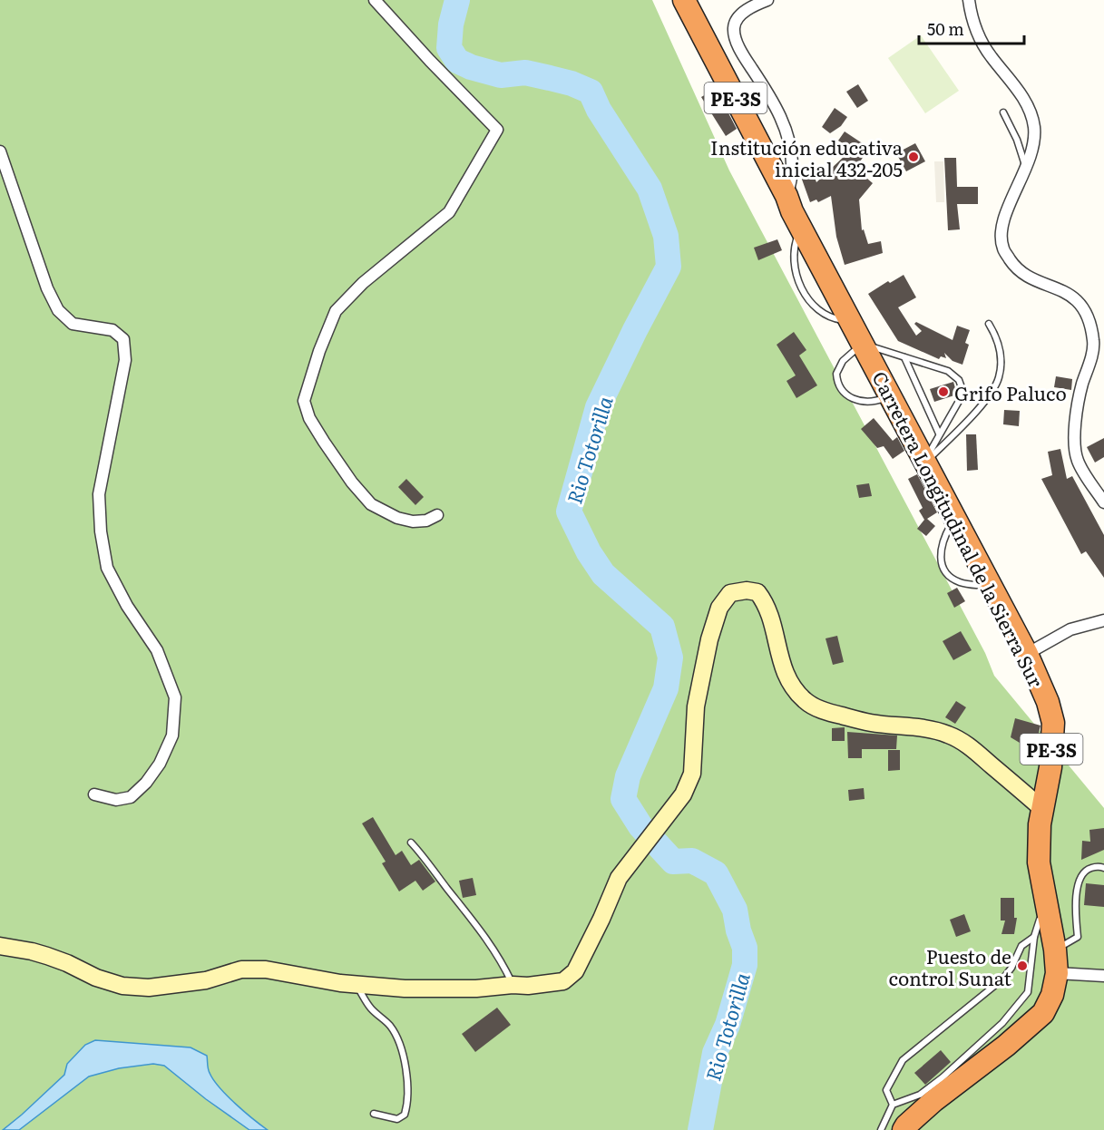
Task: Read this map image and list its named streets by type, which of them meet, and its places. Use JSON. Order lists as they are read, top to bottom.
{
  "streets": {
    "highway": ["PE-3S", "Carretera Longitudinal de la Sierra Sur"]
  },
  "water": ["Rio Totorilla"],
  "places": ["Institución educativa inicial 432-205", "Grifo Paluco", "Puesto de control Sunat"],
  "scale_bar": "50 m"
}
